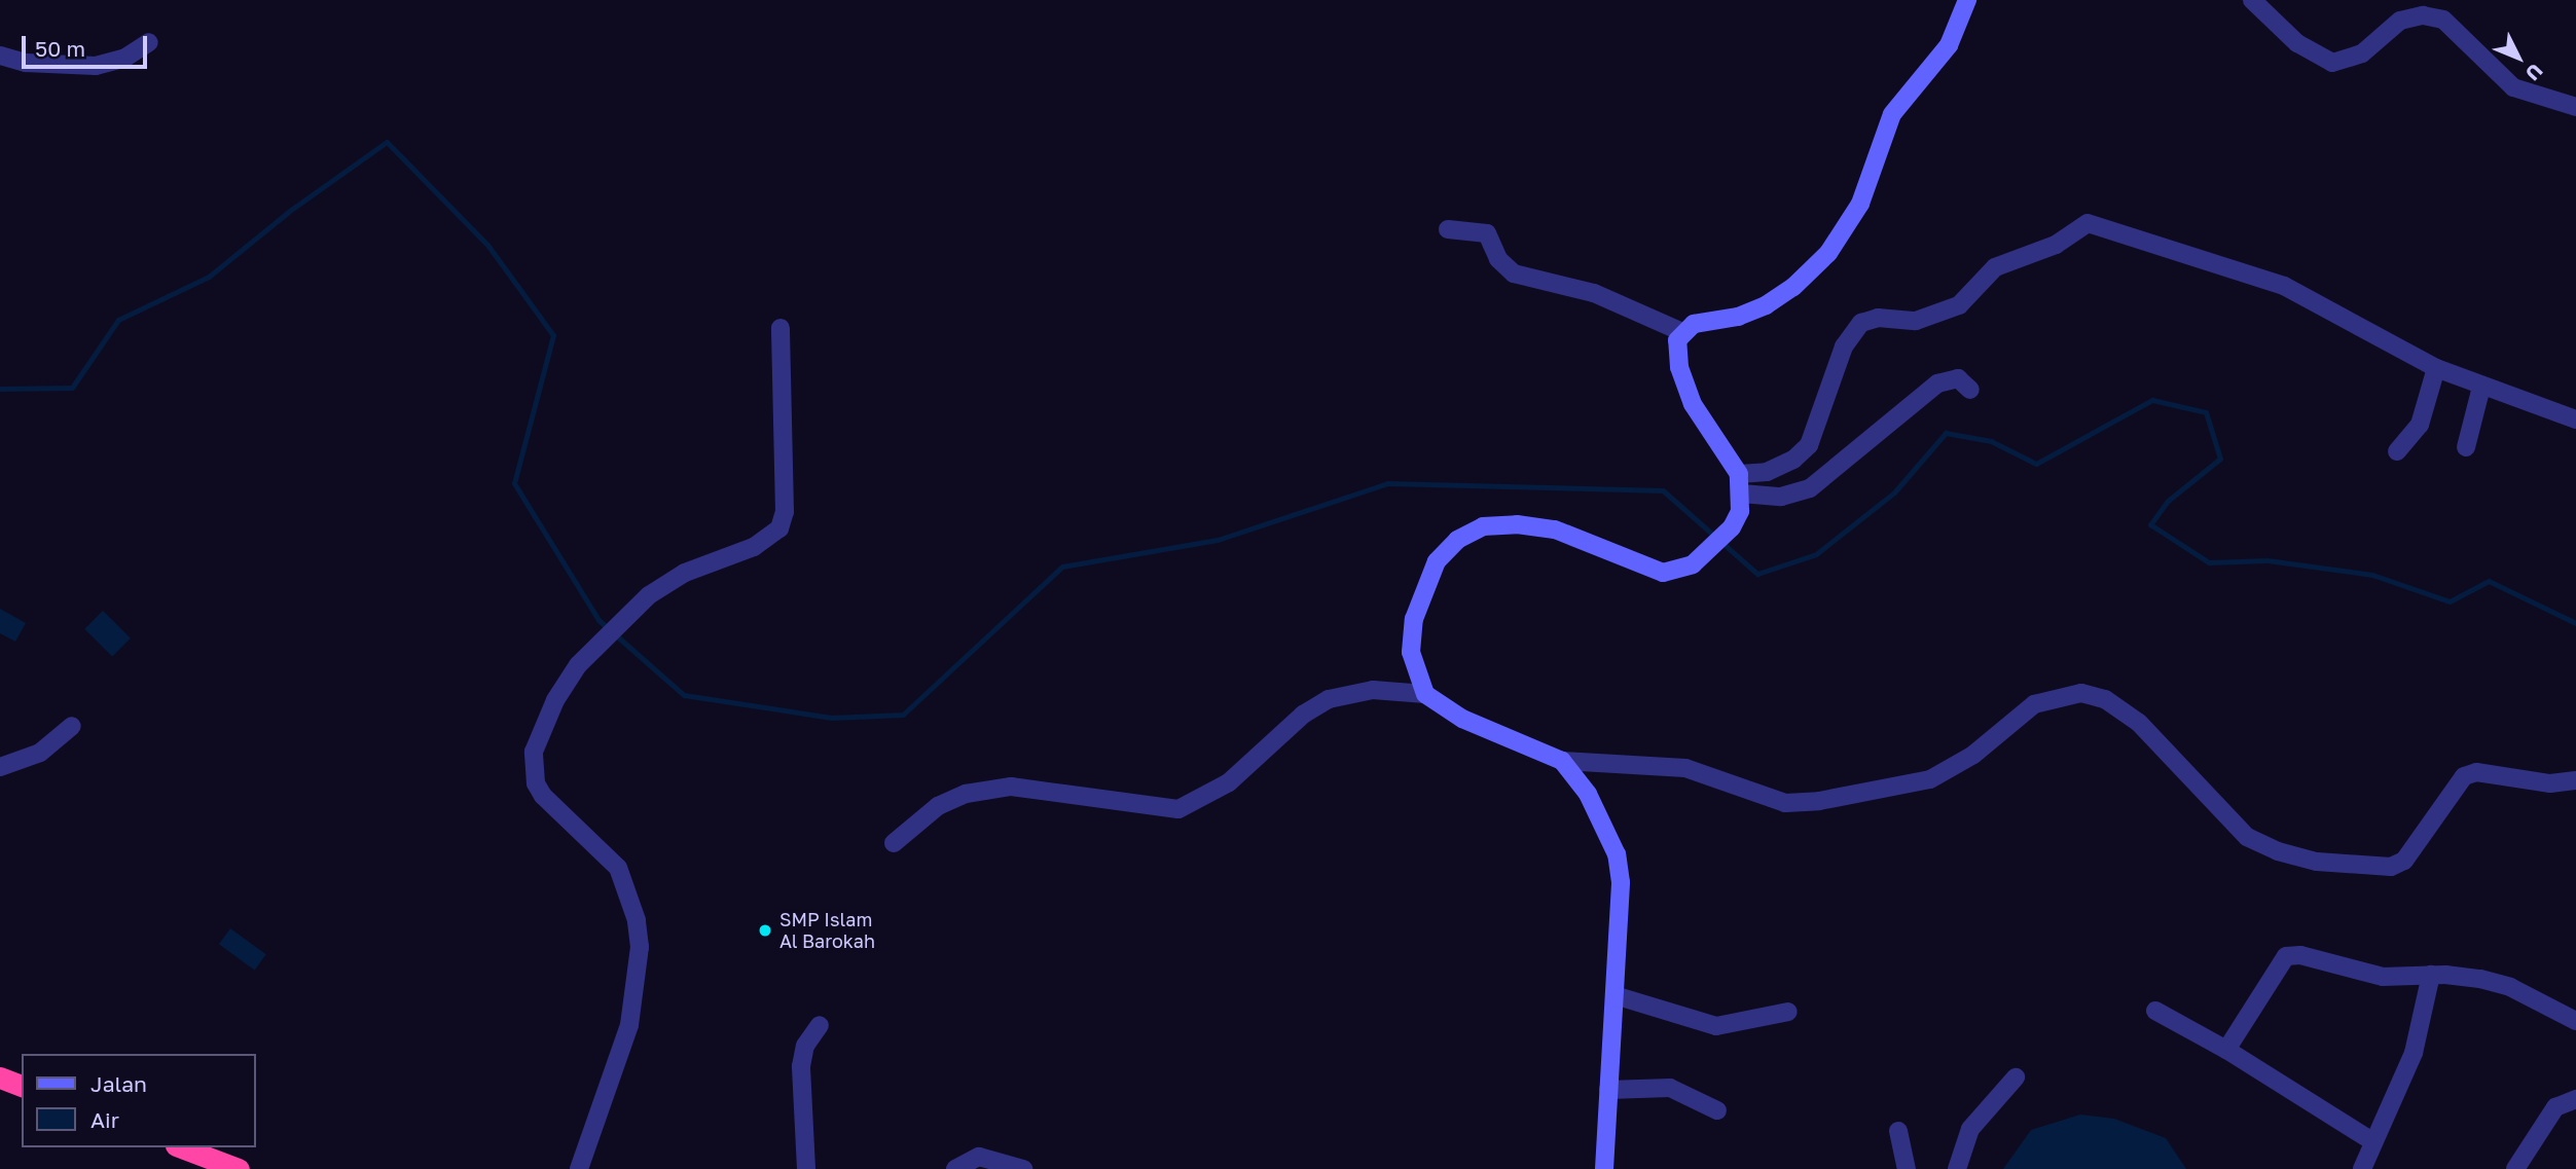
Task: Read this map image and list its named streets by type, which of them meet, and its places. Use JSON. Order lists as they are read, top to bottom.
{
  "places": ["SMP Islam Al Barokah"],
  "legend": ["Jalan", "Air"],
  "scale_bar": "50 m",
  "north": "bottom right"
}
